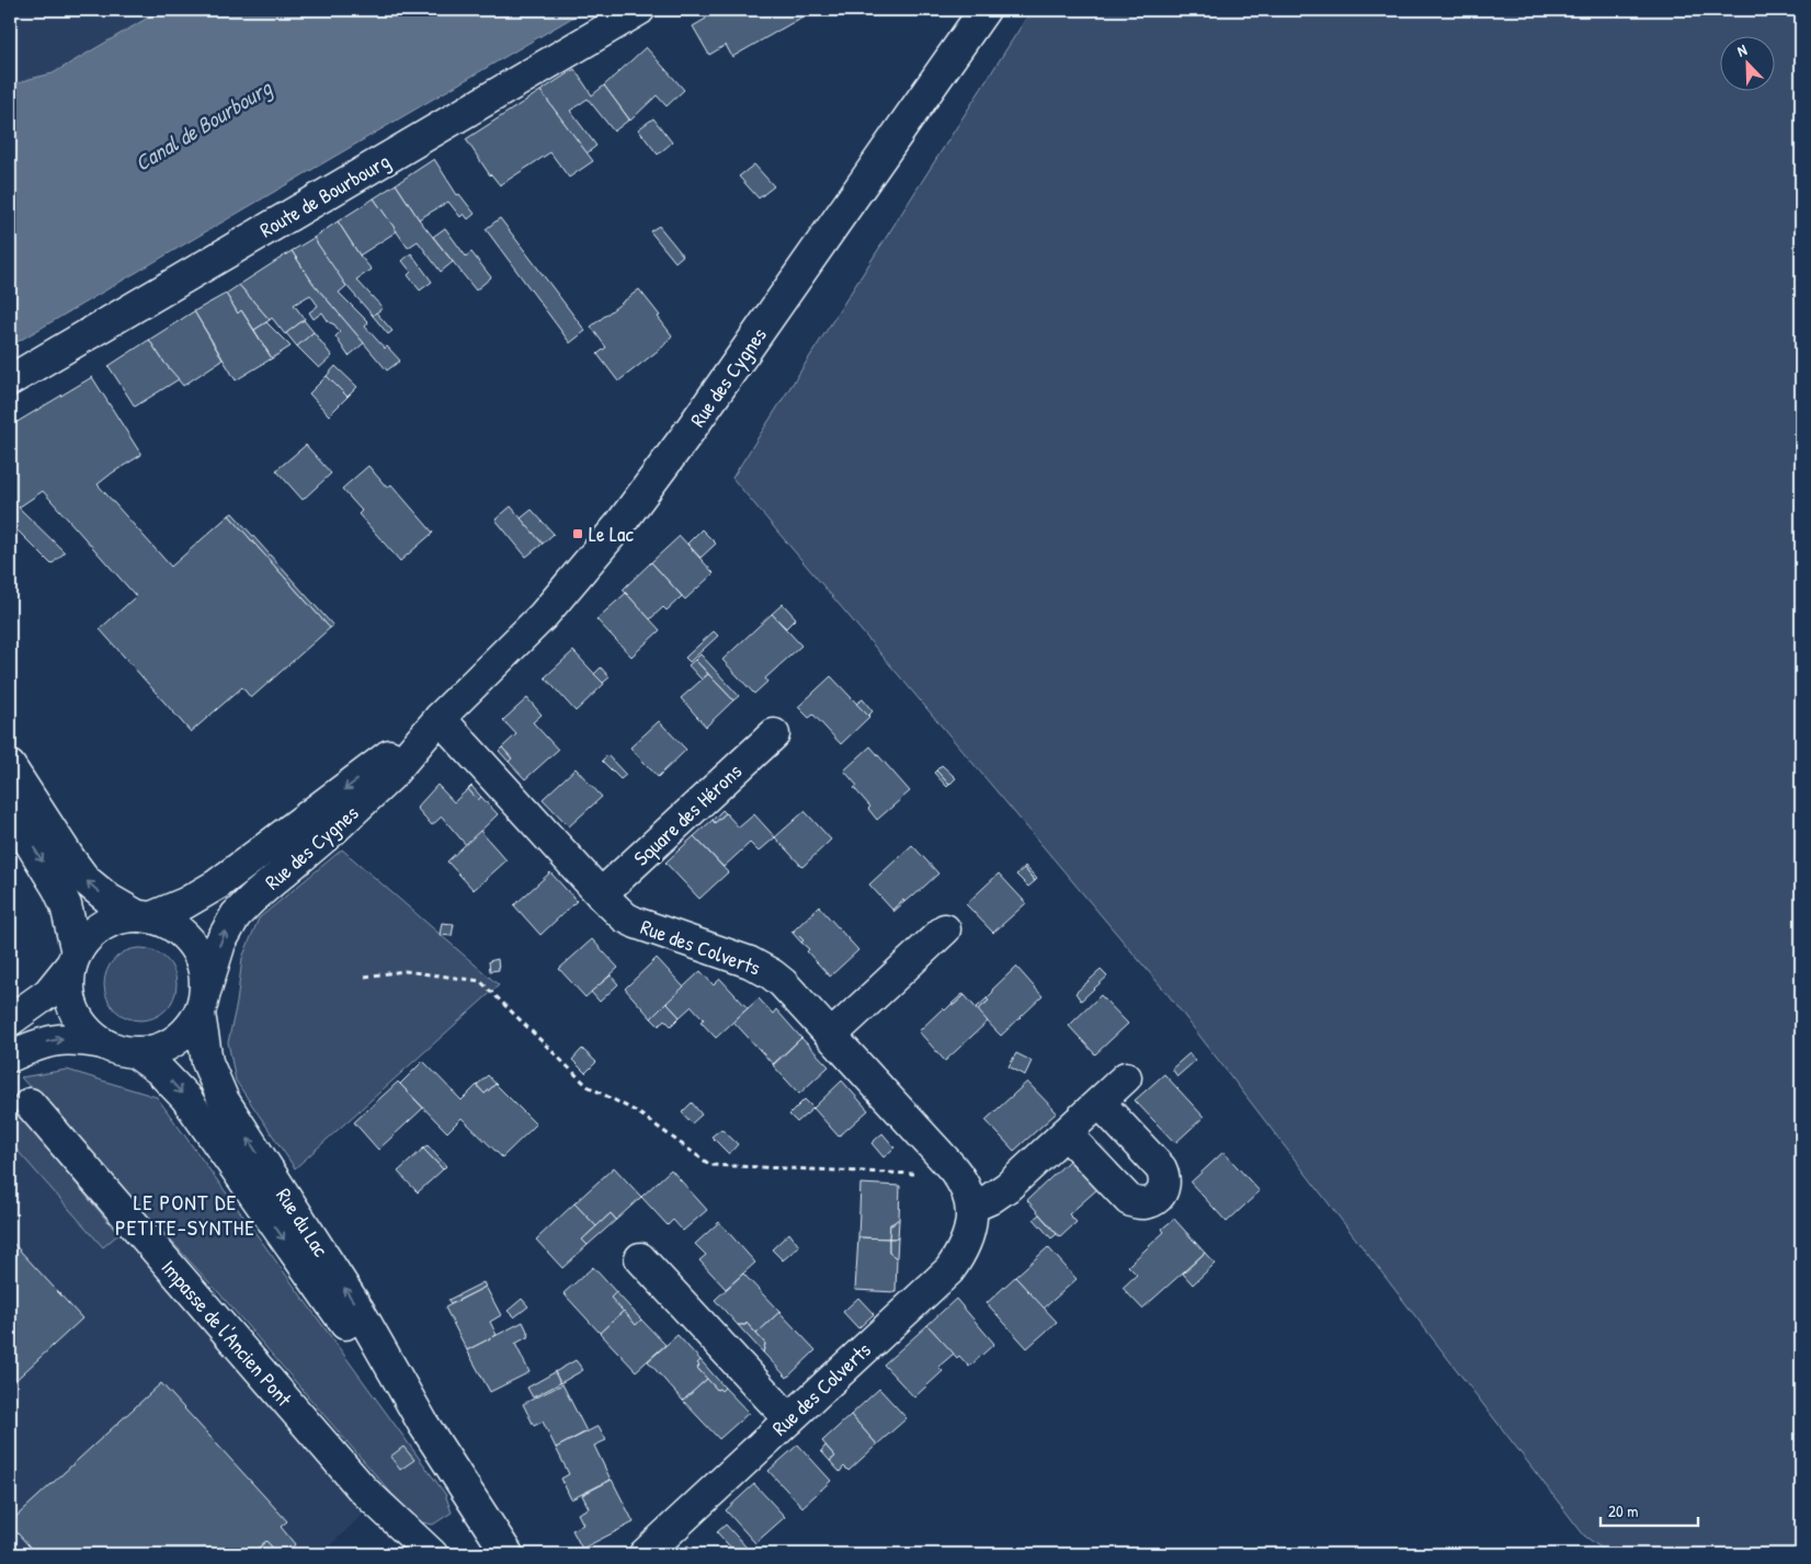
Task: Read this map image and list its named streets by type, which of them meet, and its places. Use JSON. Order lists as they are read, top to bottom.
{
  "streets": {
    "street": [
      "Route de Bourbourg",
      "Rue des Cygnes",
      "Square des Hérons",
      "Rue des Colverts",
      "Rue du Lac",
      "Impasse de l'Ancien Pont"
    ]
  },
  "crossings": [
    ["Rue des Cygnes", "Rue des Colverts"],
    ["Rue des Cygnes", "Rue du Lac"],
    ["Square des Hérons", "Rue des Colverts"]
  ],
  "districts": ["LE PONT DE PETITE-SYNTHE"],
  "water": ["Canal de Bourbourg"],
  "places": {
    "transit": ["Le Lac"]
  },
  "scale_bar": "20 m",
  "north": "top left"
}
